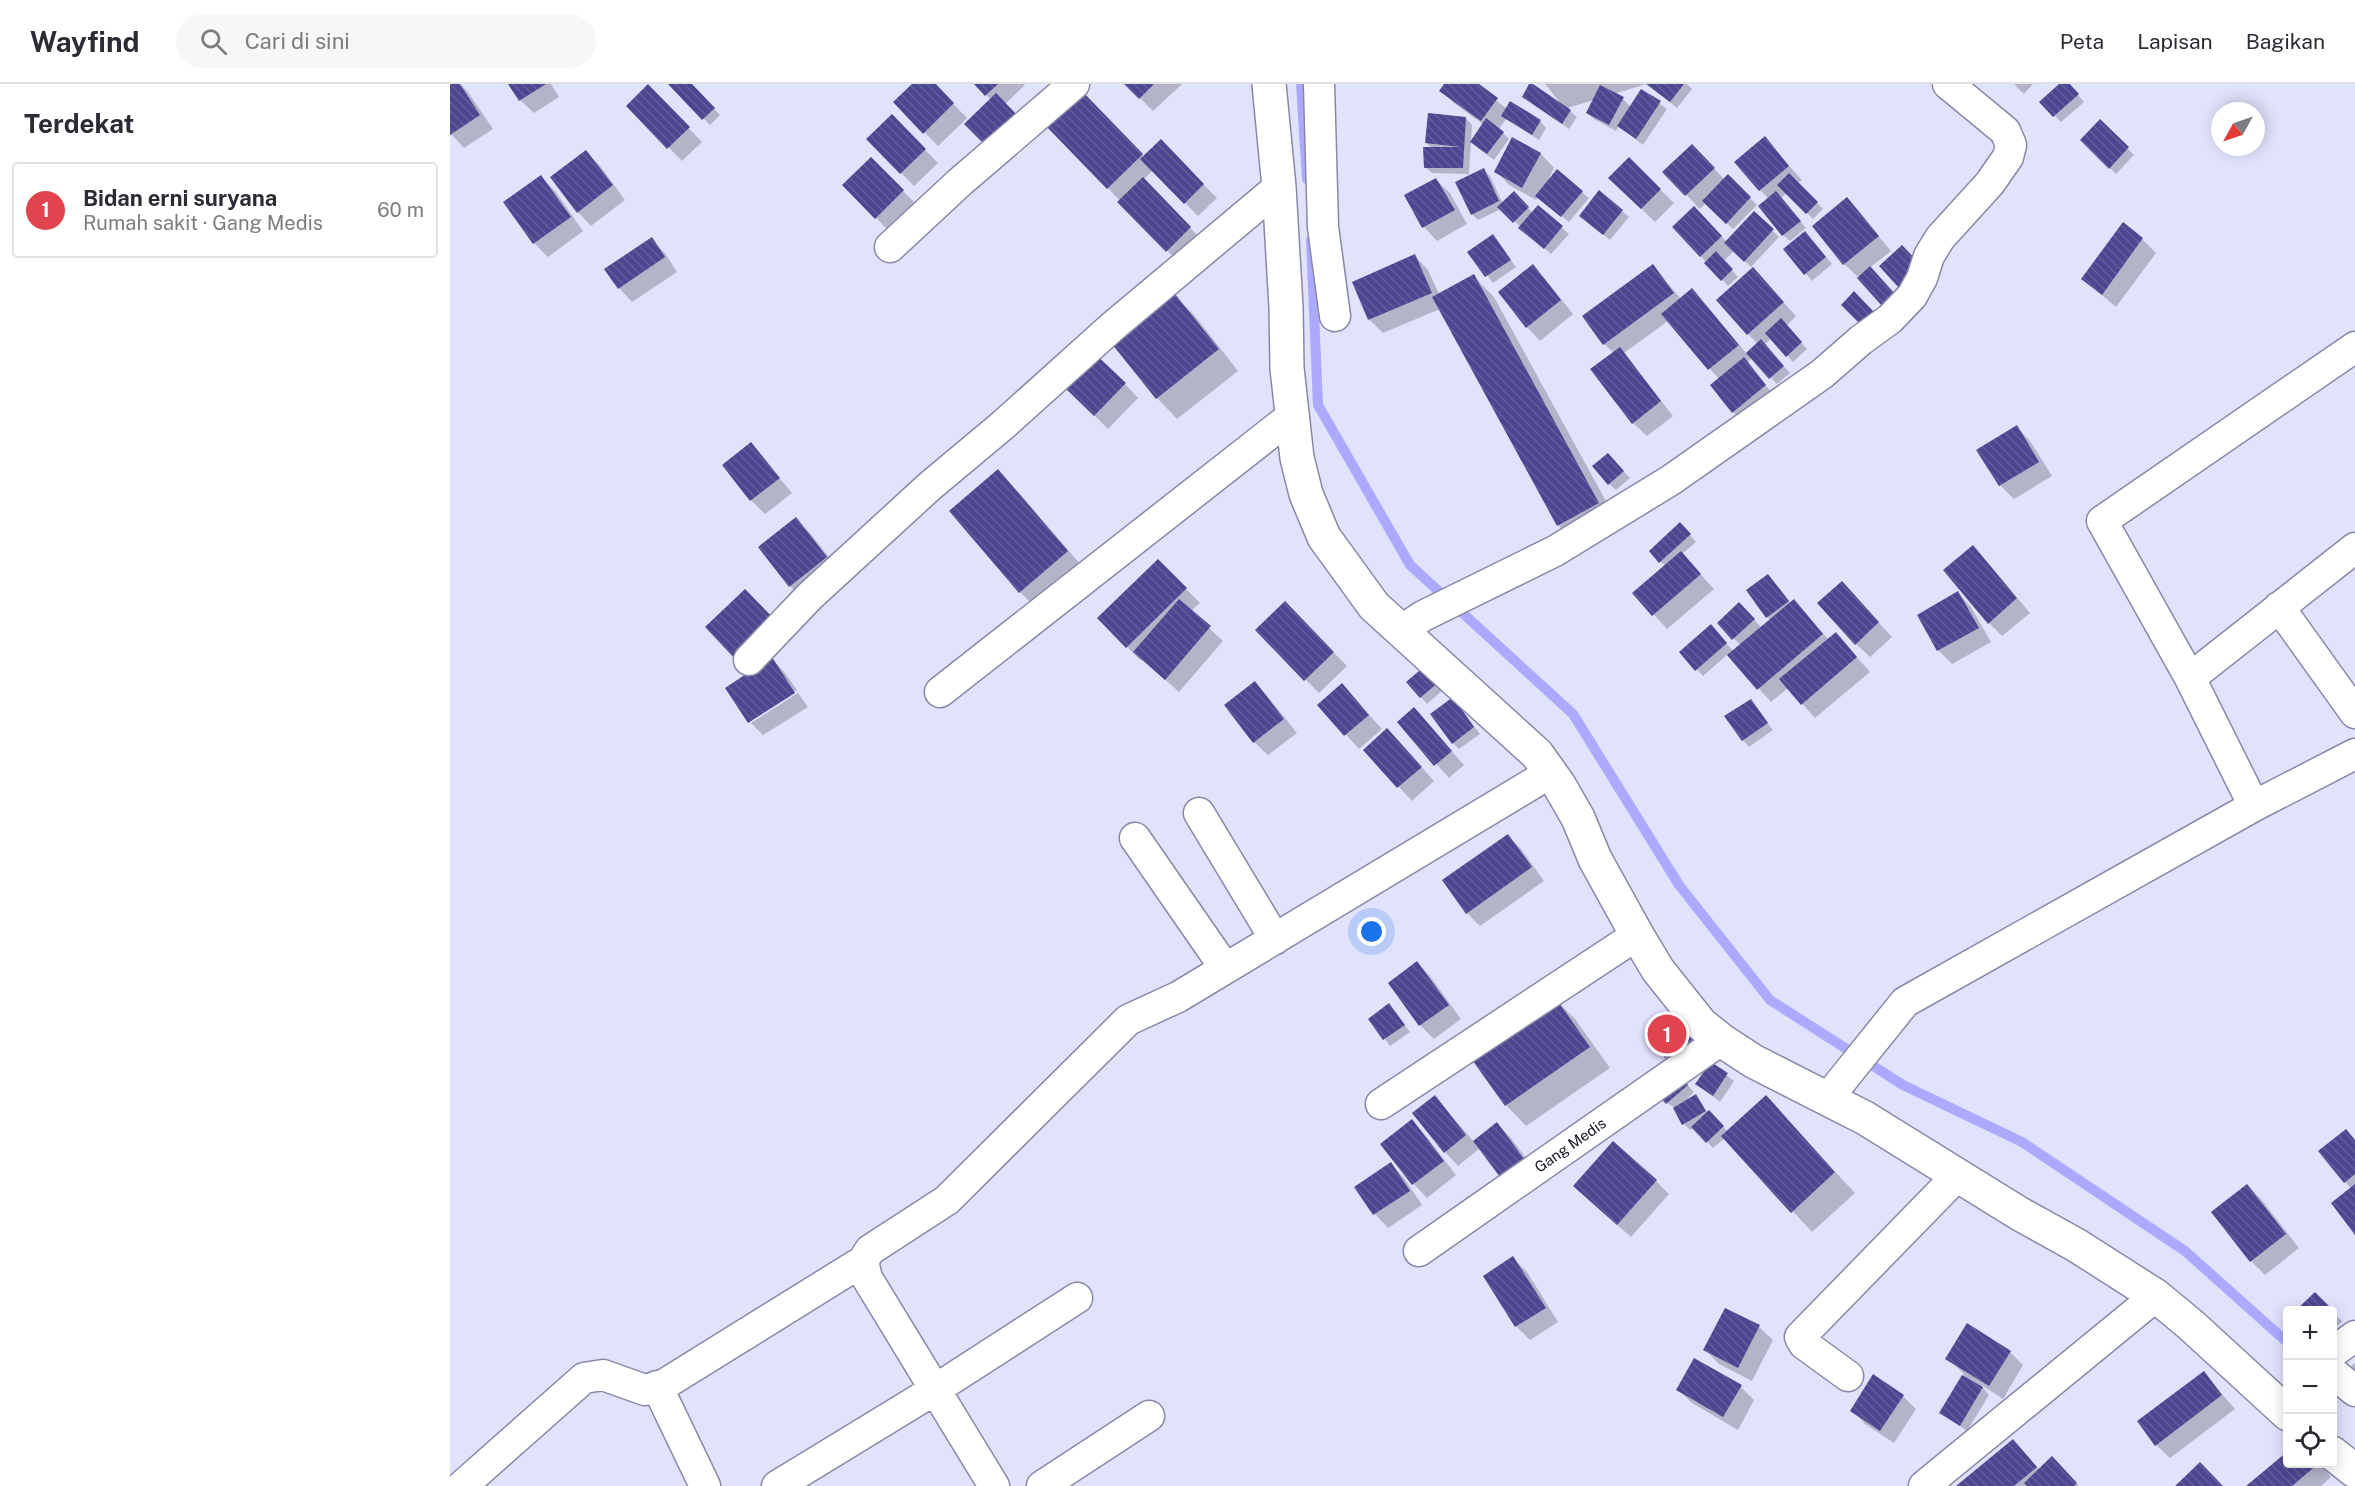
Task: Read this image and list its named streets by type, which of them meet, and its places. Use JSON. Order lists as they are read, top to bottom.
{
  "streets": {
    "street": ["Gang Medis"]
  },
  "north": "bottom left",
  "page": {
    "header": "Wayfind",
    "search": "Cari di sini",
    "nav": ["Peta", "Lapisan", "Bagikan"],
    "heading": "Terdekat",
    "list": [
      {
        "mark": "1",
        "name": "Bidan erni suryana",
        "note": "Rumah sakit · Gang Medis",
        "value": "60 m"
      }
    ],
    "pins": "1",
    "map_buttons": ["+", "−"]
  }
}
